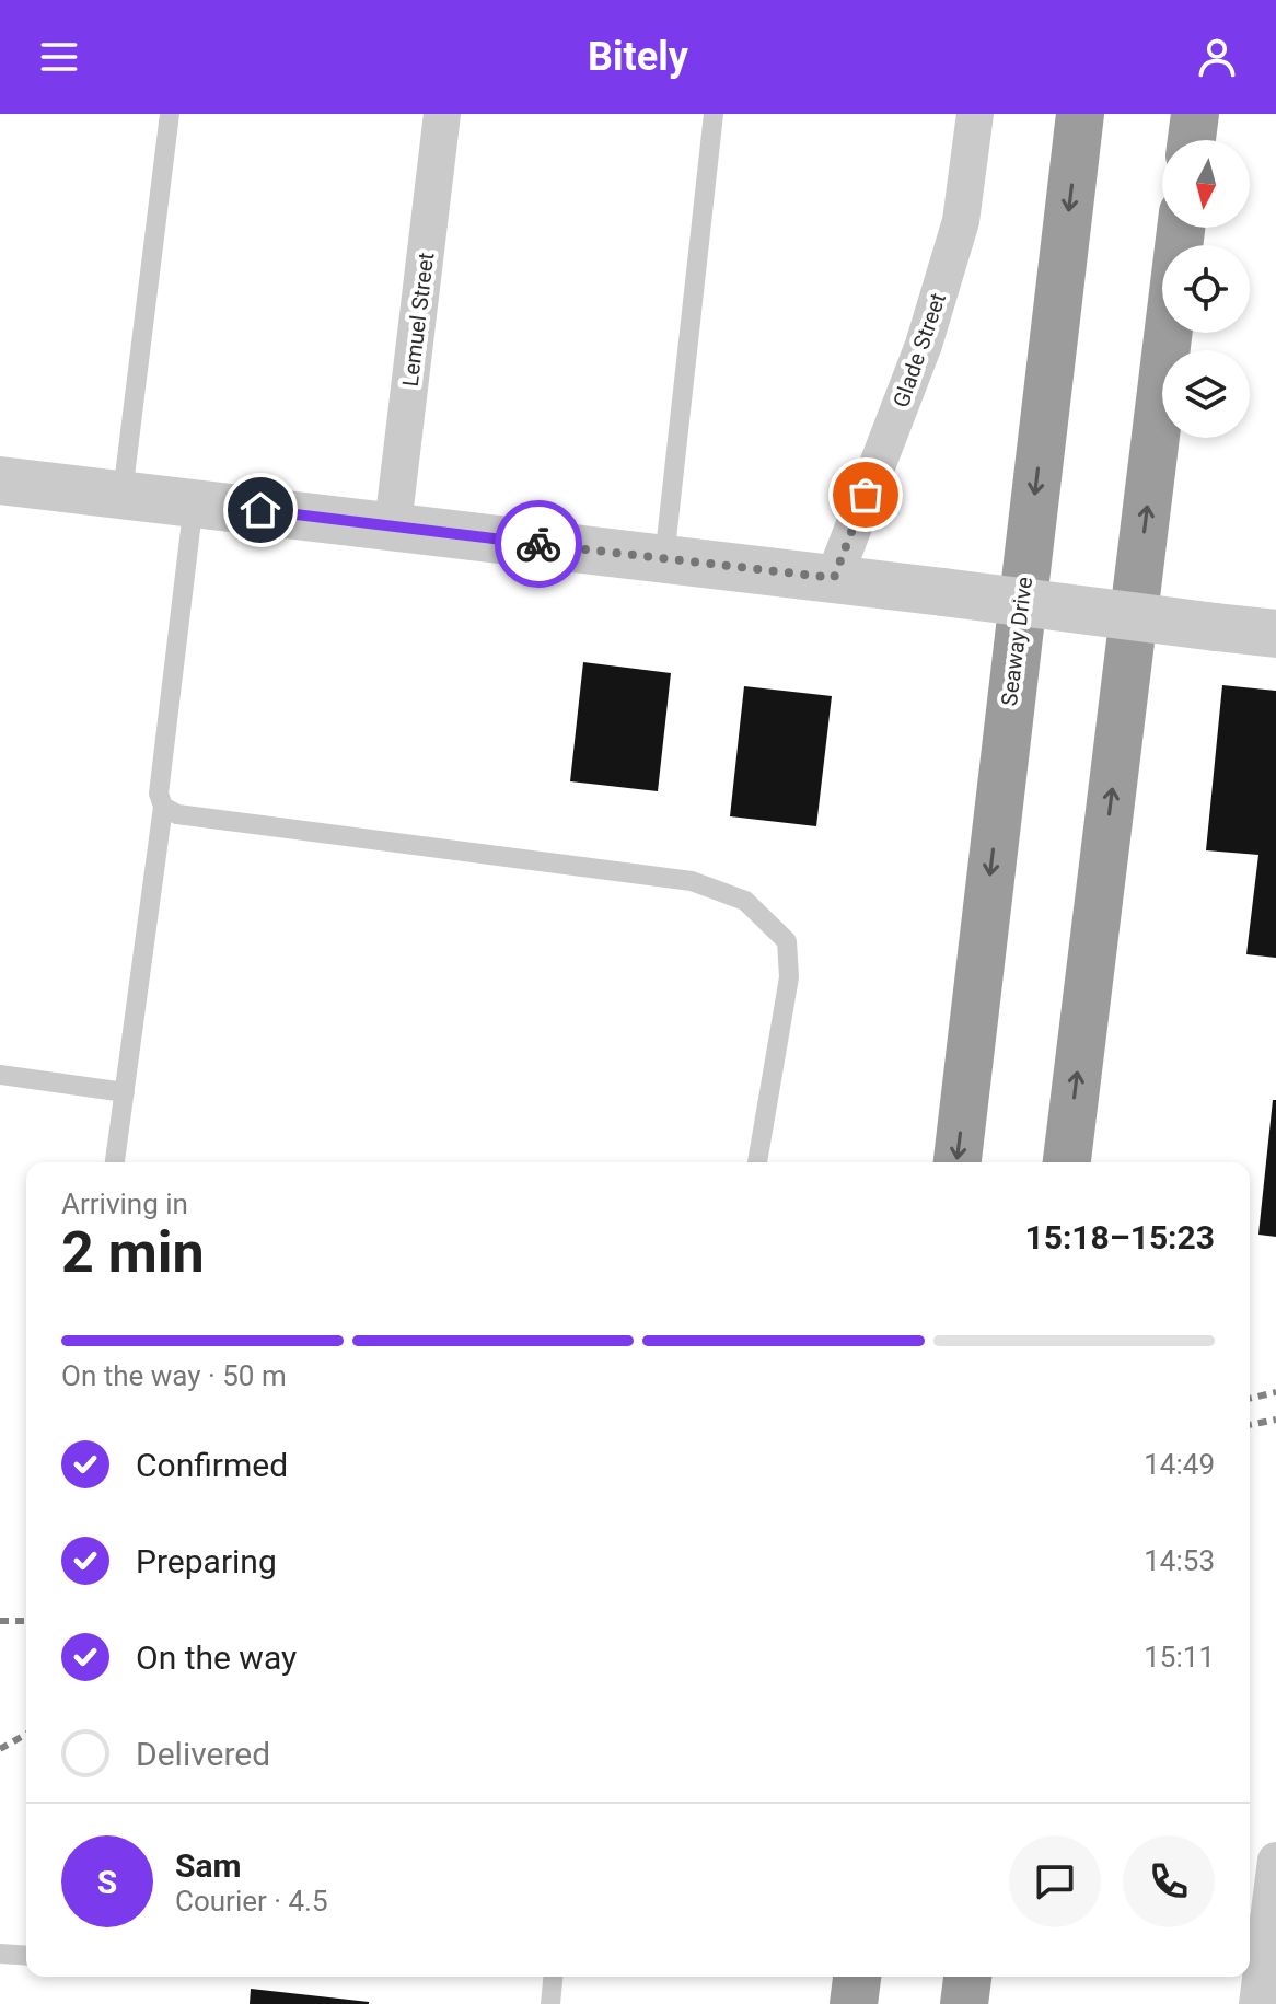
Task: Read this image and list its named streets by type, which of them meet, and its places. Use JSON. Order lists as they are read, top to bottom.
{
  "streets": {
    "highway": ["Seaway Drive"],
    "street": ["Lemuel Street", "Glade Street"]
  },
  "north": "bottom",
  "page": {
    "header": "Bitely",
    "heading": ["2 min", "Arriving in", "15:18–15:23"],
    "panel": ["Sam", "Courier · 4.5"],
    "bar": "On the way · 50 m",
    "list": [
      ["Confirmed", "14:49"],
      ["Preparing", "14:53"],
      ["On the way", "15:11"],
      "Delivered"
    ],
    "round": "S"
  }
}
